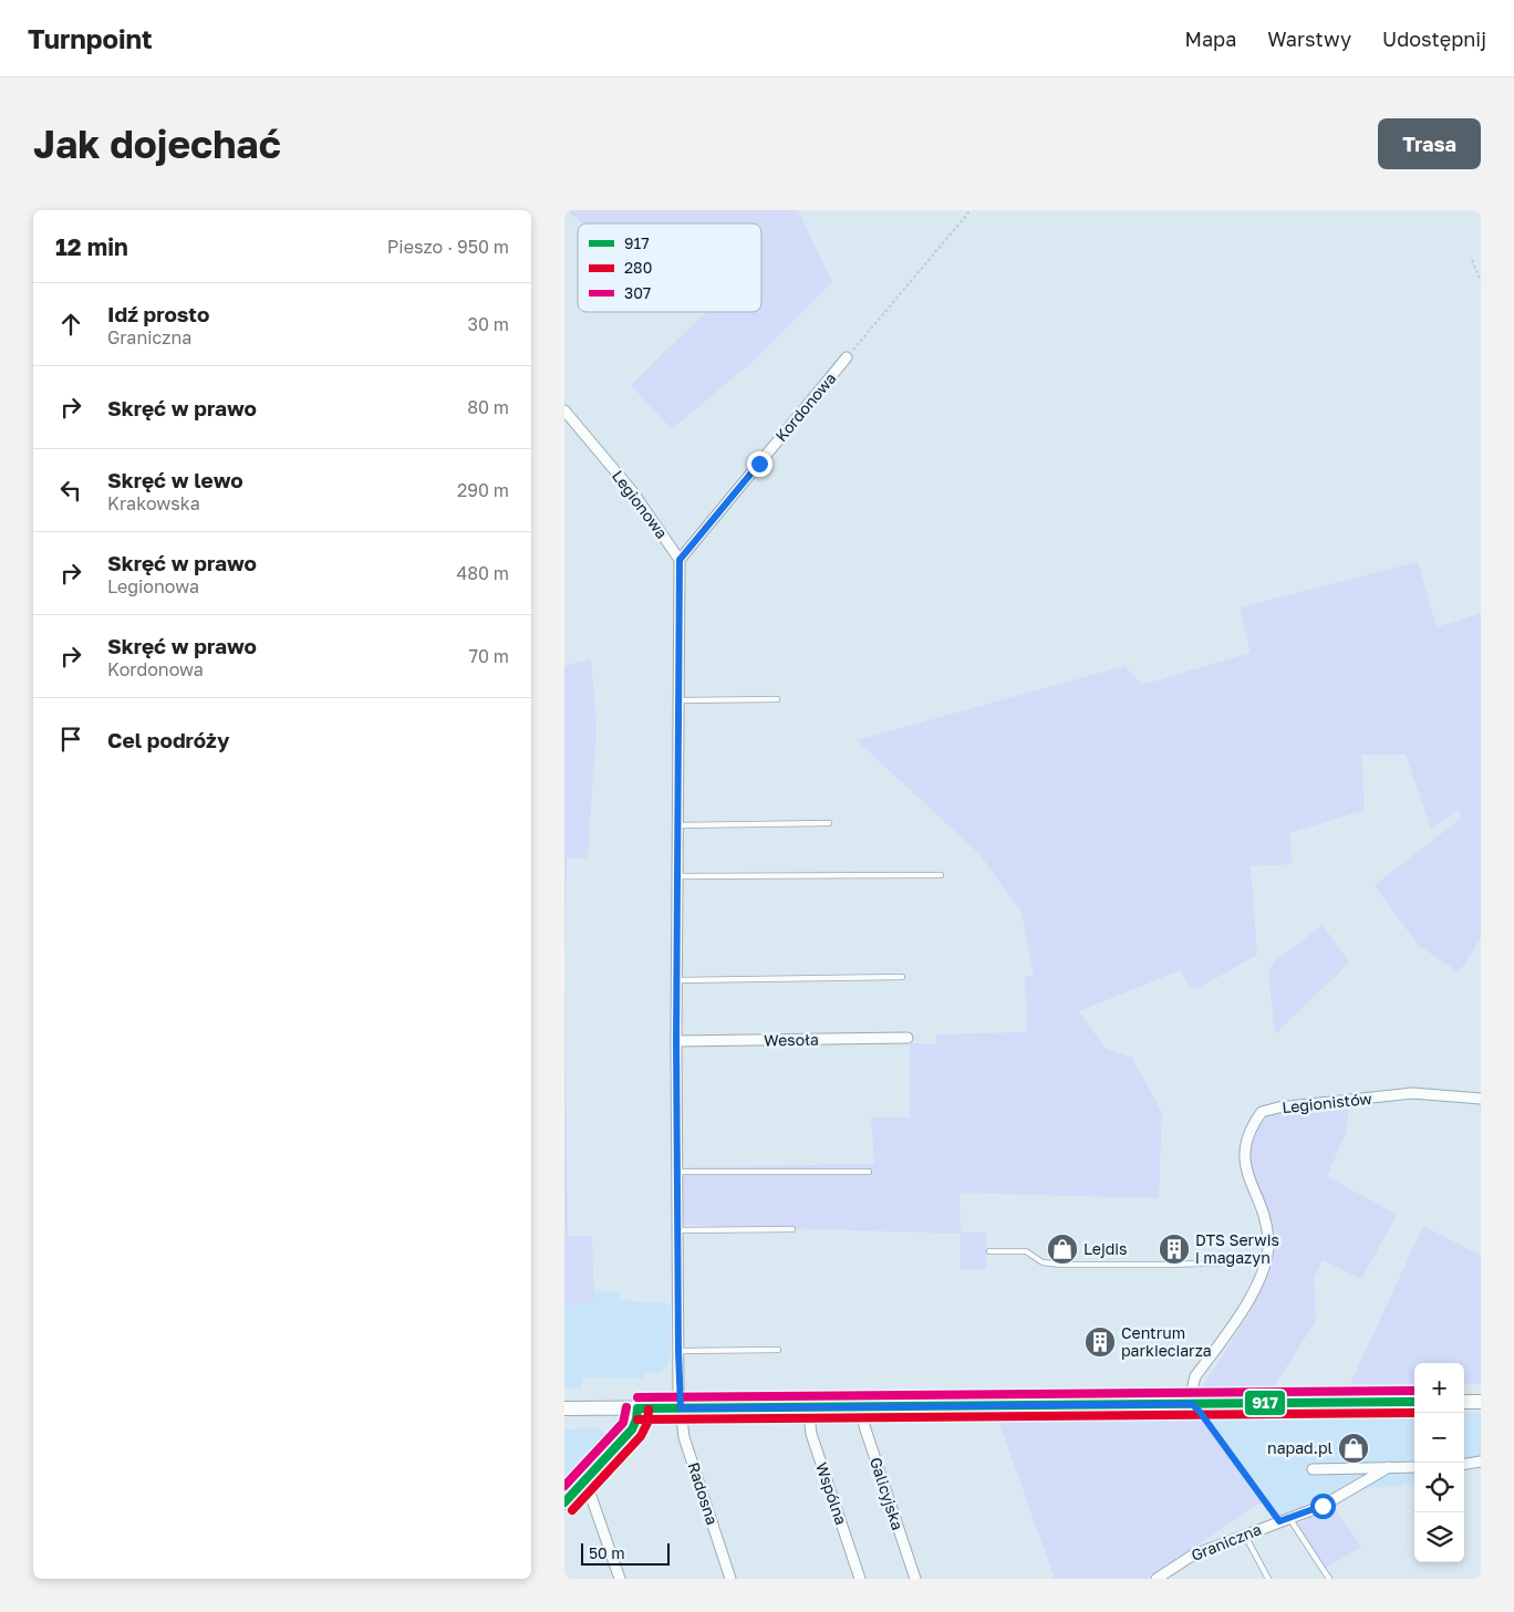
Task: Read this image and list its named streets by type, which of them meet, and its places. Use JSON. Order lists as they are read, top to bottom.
{
  "streets": {
    "street": [
      "Kordonowa",
      "Legionowa",
      "Wesoła",
      "Legionistów",
      "Radosna",
      "Wspólna",
      "Galicyjska",
      "Graniczna"
    ]
  },
  "crossings": [
    ["Kordonowa", "Legionowa"]
  ],
  "places": {
    "shop": ["Lejdis", "napad.pl"],
    "building": ["DTS Serwis i magazyn", "Centrum parkieciarza"]
  },
  "lines": ["transit line 307", "transit line 917", "transit line 280"],
  "legend": ["917", "280", "307"],
  "scale_bar": "50 m",
  "page": {
    "header": "Turnpoint",
    "nav": ["Mapa", "Warstwy", "Udostępnij"],
    "buttons": "Trasa",
    "title": "Jak dojechać",
    "heading": ["12 min", "Pieszo · 950 m"],
    "list": [
      ["Idź prosto", "Graniczna", "30 m"],
      ["Skręć w prawo", "80 m"],
      ["Skręć w lewo", "Krakowska", "290 m"],
      ["Skręć w prawo", "Legionowa", "480 m"],
      ["Skręć w prawo", "Kordonowa", "70 m"],
      "Cel podróży"
    ],
    "map_buttons": ["+", "−"],
    "scale": "50 m"
  }
}
